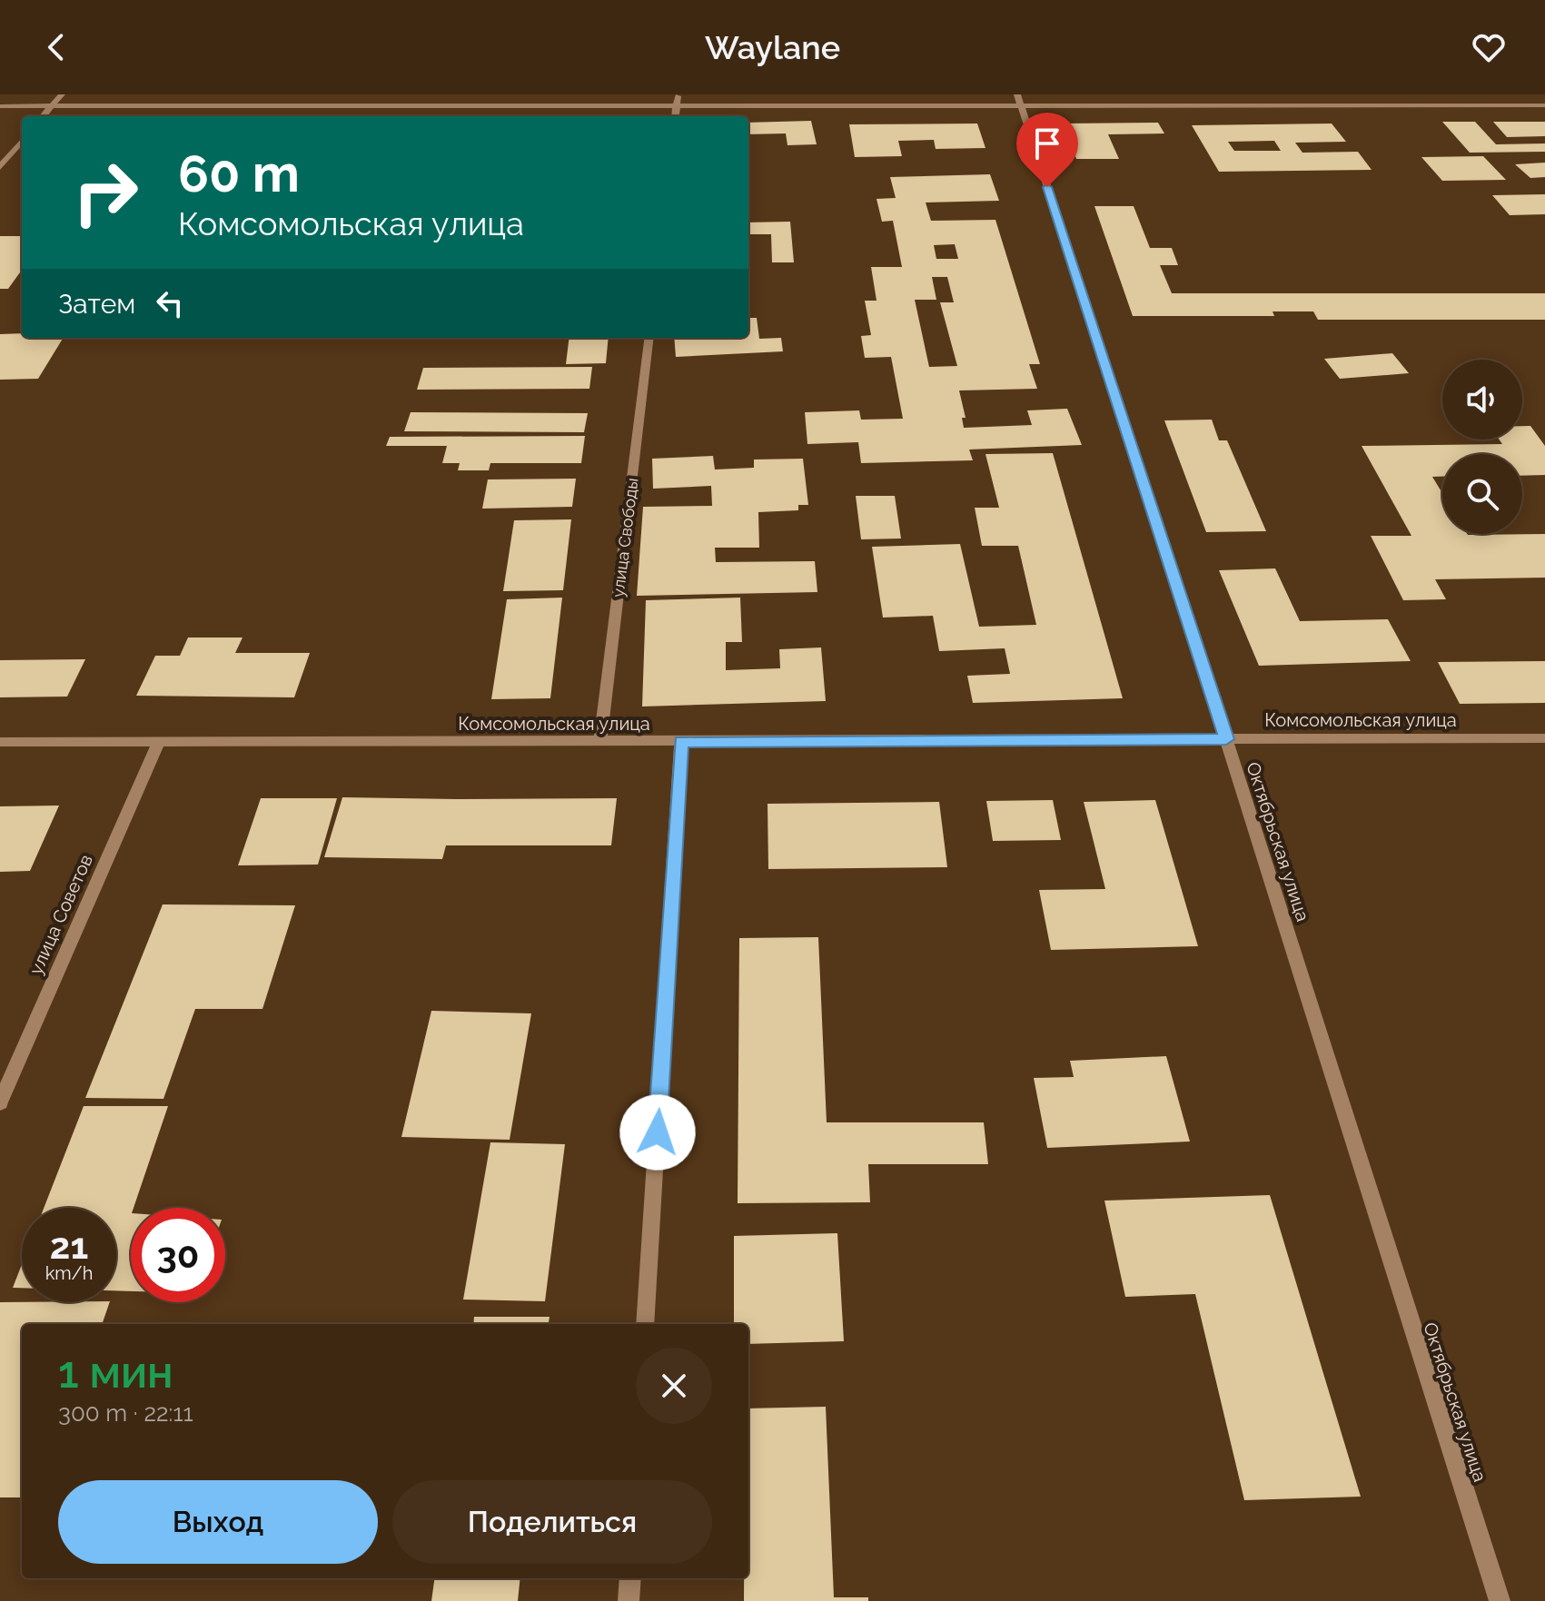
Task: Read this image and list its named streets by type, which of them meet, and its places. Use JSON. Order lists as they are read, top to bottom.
{
  "streets": {
    "street": [
      "улица Свободы",
      "Комсомольская улица",
      "Октябрьская улица",
      "улица Советов"
    ]
  },
  "crossings": [
    ["улица Свободы", "Комсомольская улица"],
    ["Комсомольская улица", "Октябрьская улица"],
    ["Комсомольская улица", "улица Советов"]
  ],
  "page": {
    "header": "Waylane",
    "turn": ["60 m", "Комсомольская улица"],
    "then": "Затем",
    "speed": "21 km/h",
    "limit": "30",
    "heading": ["1 мин", "300 m · 22:11"],
    "buttons": ["Выход", "Поделиться"]
  }
}
